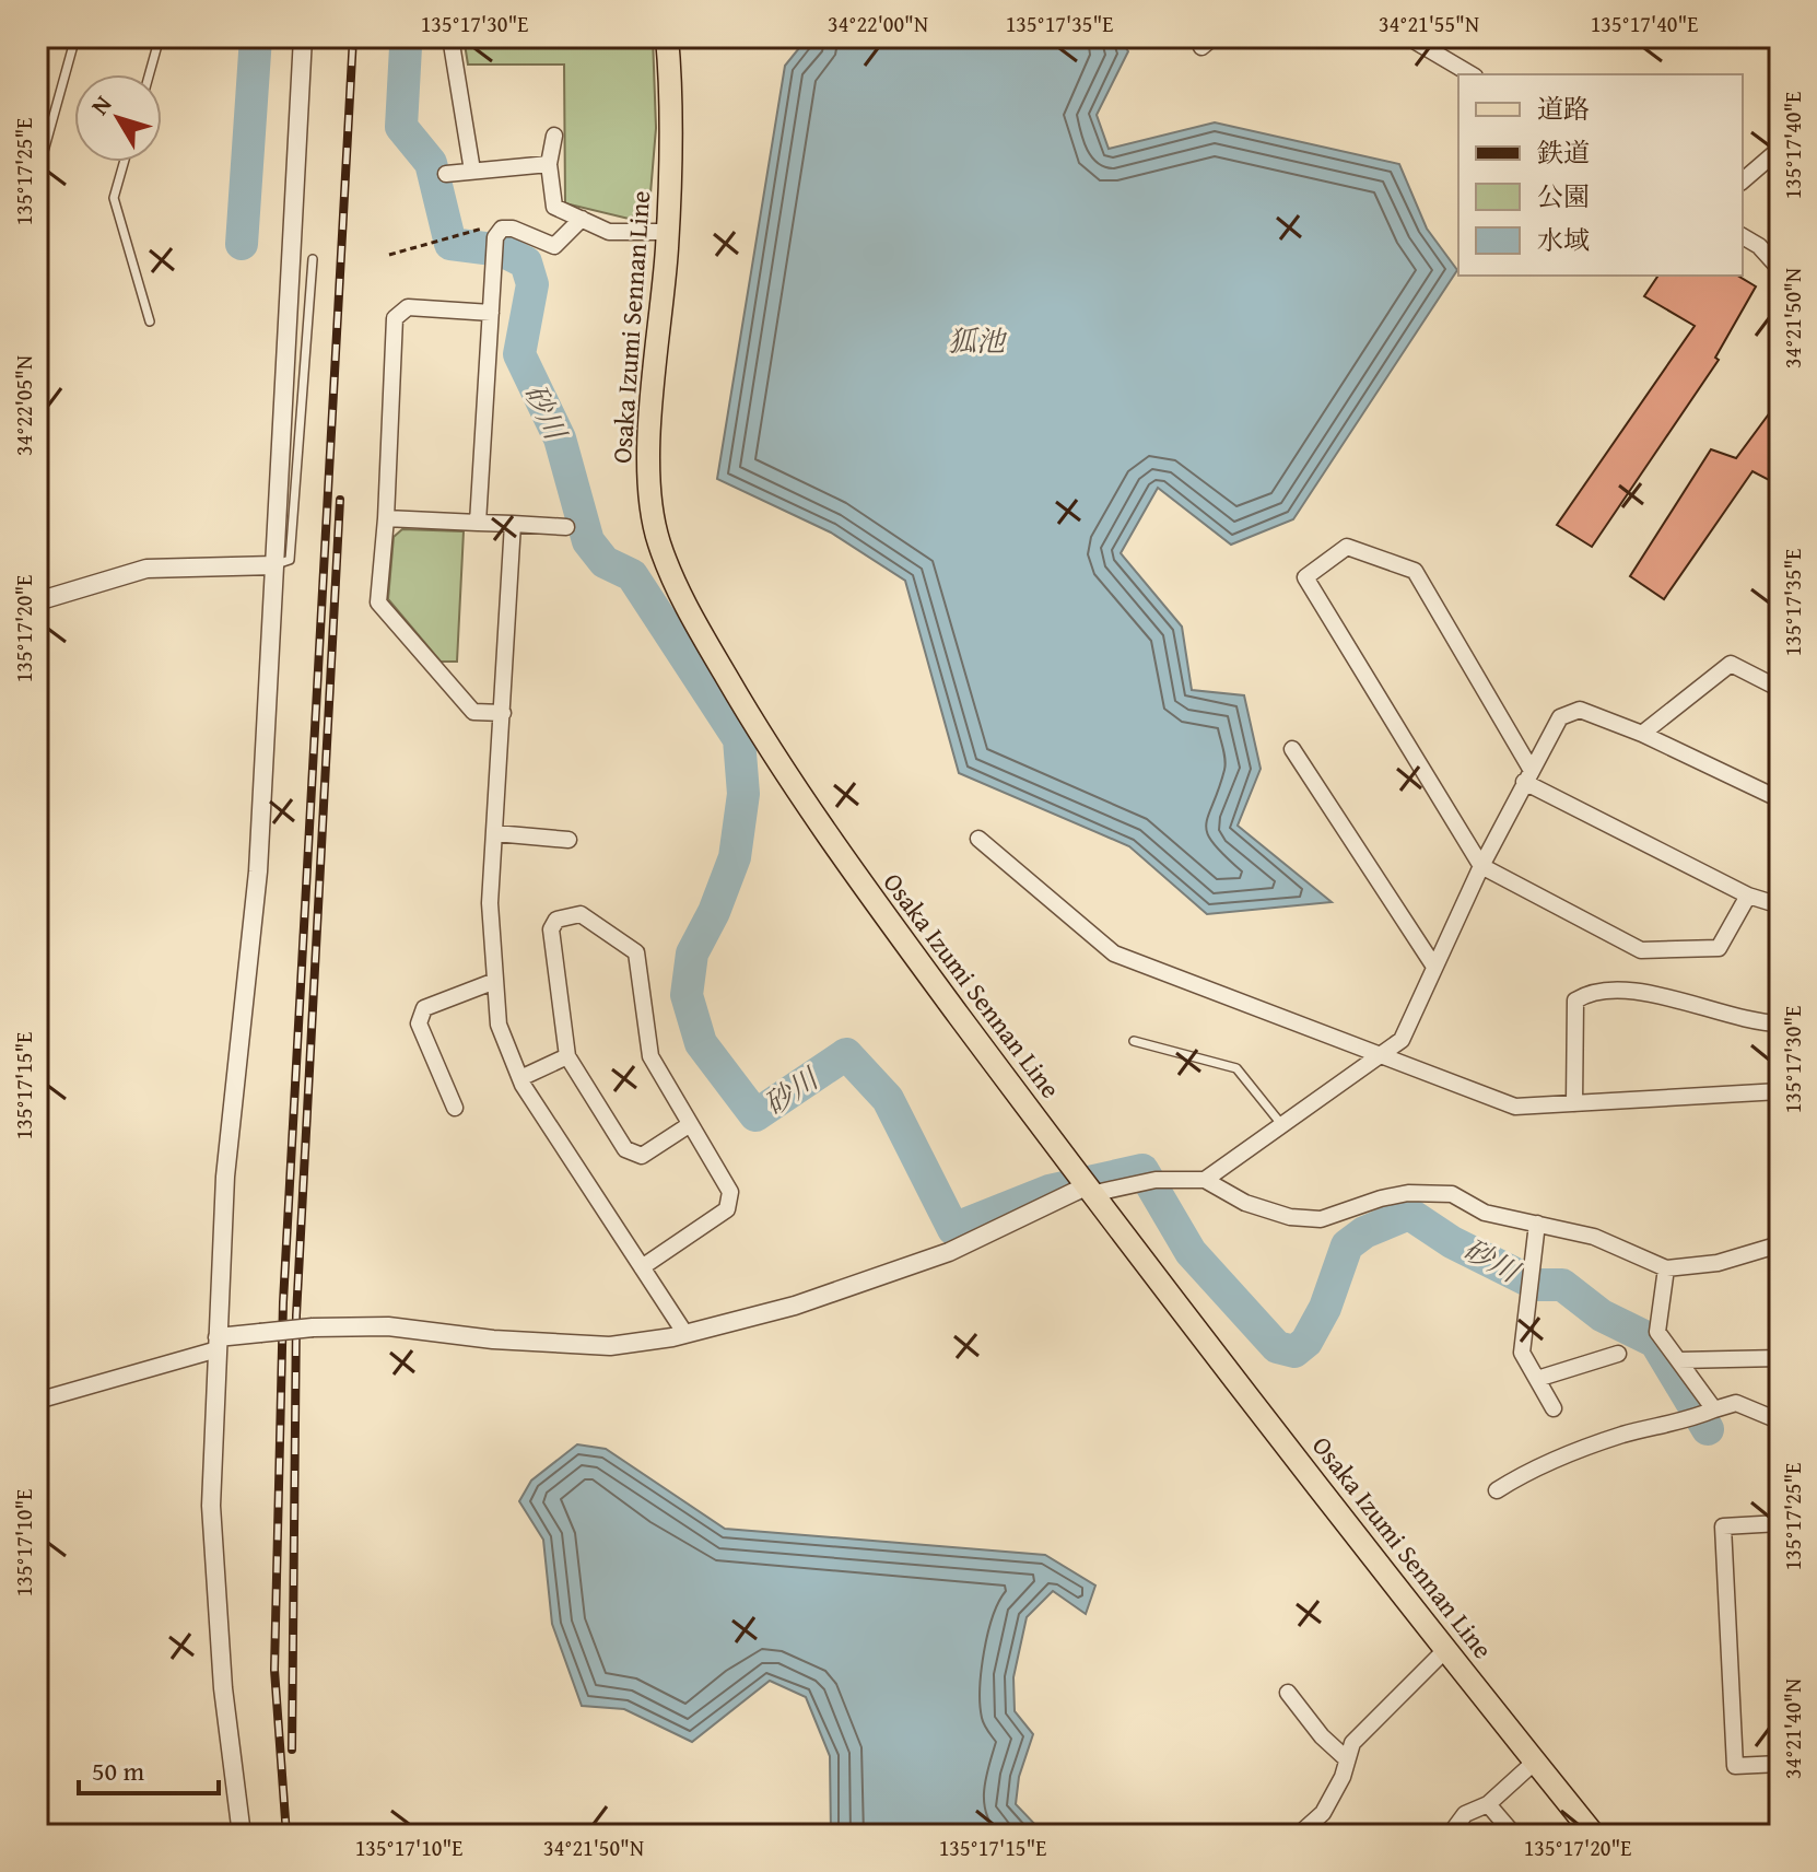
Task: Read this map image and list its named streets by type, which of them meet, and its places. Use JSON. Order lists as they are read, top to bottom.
{
  "streets": {
    "main road": ["Osaka Izumi Sennan Line"]
  },
  "water": ["狐池", "砂川"],
  "legend": [
    "道路",
    "鉄道",
    "公園",
    "水域"
  ],
  "scale_bar": "50 m",
  "north": "top left",
  "coordinates": [
    "135°17'30\"E",
    "34°22'00\"N",
    "135°17'35\"E",
    "34°21'55\"N",
    "135°17'40\"E",
    "135°17'25\"E",
    "34°21'50\"N",
    "34°22'05\"N",
    "135°17'20\"E",
    "135°17'15\"E",
    "135°17'10\"E",
    "34°21'40\"N"
  ]
}
